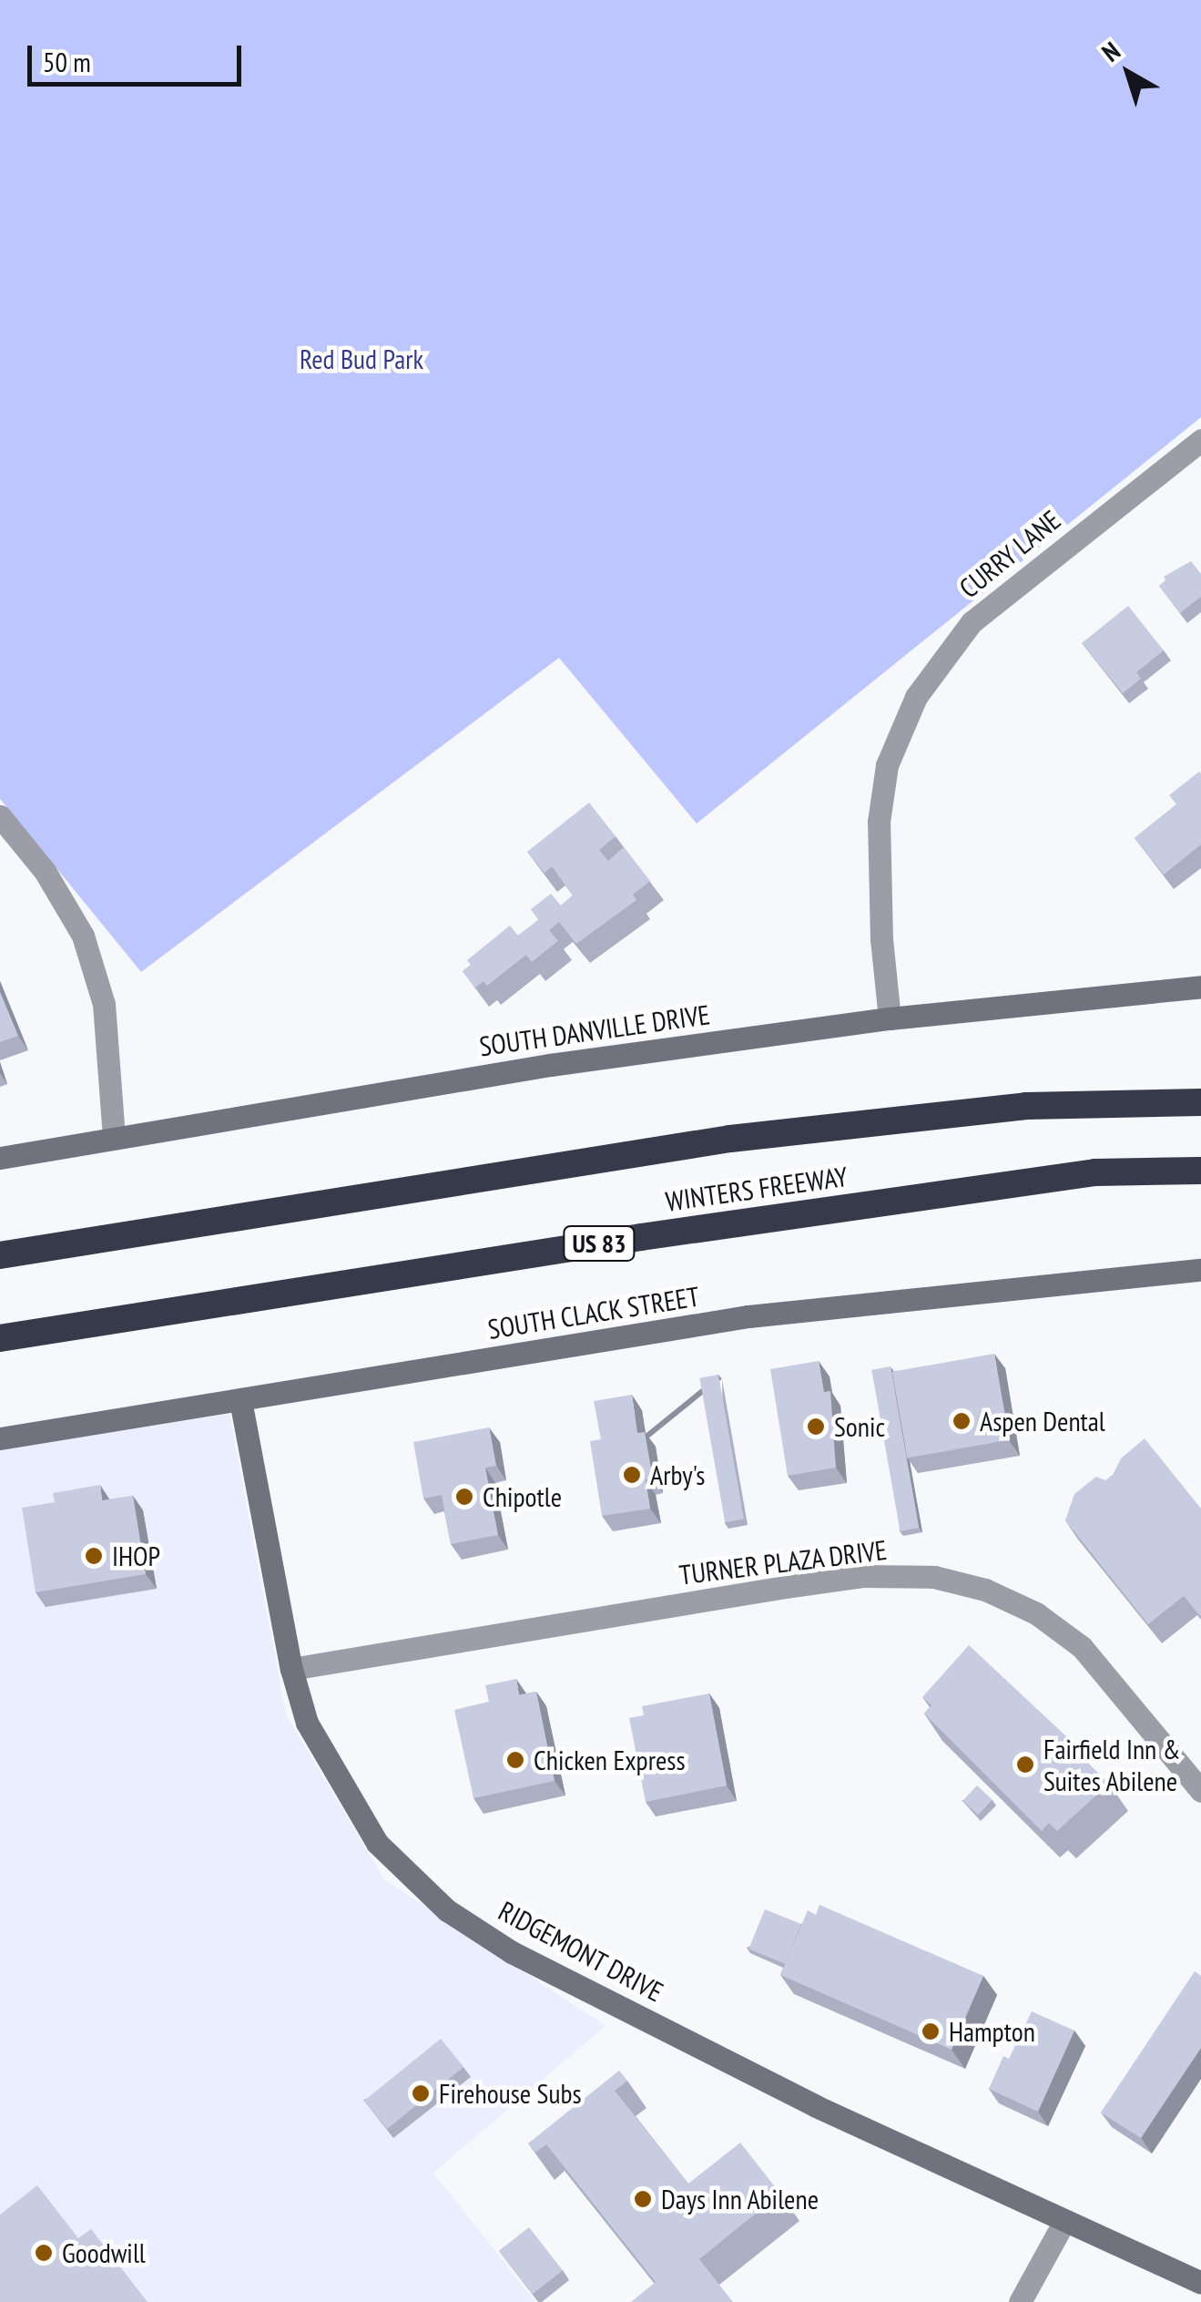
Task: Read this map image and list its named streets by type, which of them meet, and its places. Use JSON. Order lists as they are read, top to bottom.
{
  "streets": {
    "highway": ["WINTERS FREEWAY", "US 83"],
    "main road": ["SOUTH DANVILLE DRIVE", "SOUTH CLACK STREET", "RIDGEMONT DRIVE"],
    "street": ["CURRY LANE", "TURNER PLAZA DRIVE"]
  },
  "crossings": [
    ["CURRY LANE", "SOUTH DANVILLE DRIVE"],
    ["SOUTH CLACK STREET", "RIDGEMONT DRIVE"],
    ["TURNER PLAZA DRIVE", "RIDGEMONT DRIVE"]
  ],
  "parks": ["Red Bud Park"],
  "places": [
    "Aspen Dental",
    "Sonic",
    "Arby's",
    "Chipotle",
    "IHOP",
    "Chicken Express",
    "Fairfield Inn & Suites Abilene",
    "Hampton",
    "Firehouse Subs",
    "Days Inn Abilene",
    "Goodwill"
  ],
  "scale_bar": "50 m",
  "north": "top left"
}
